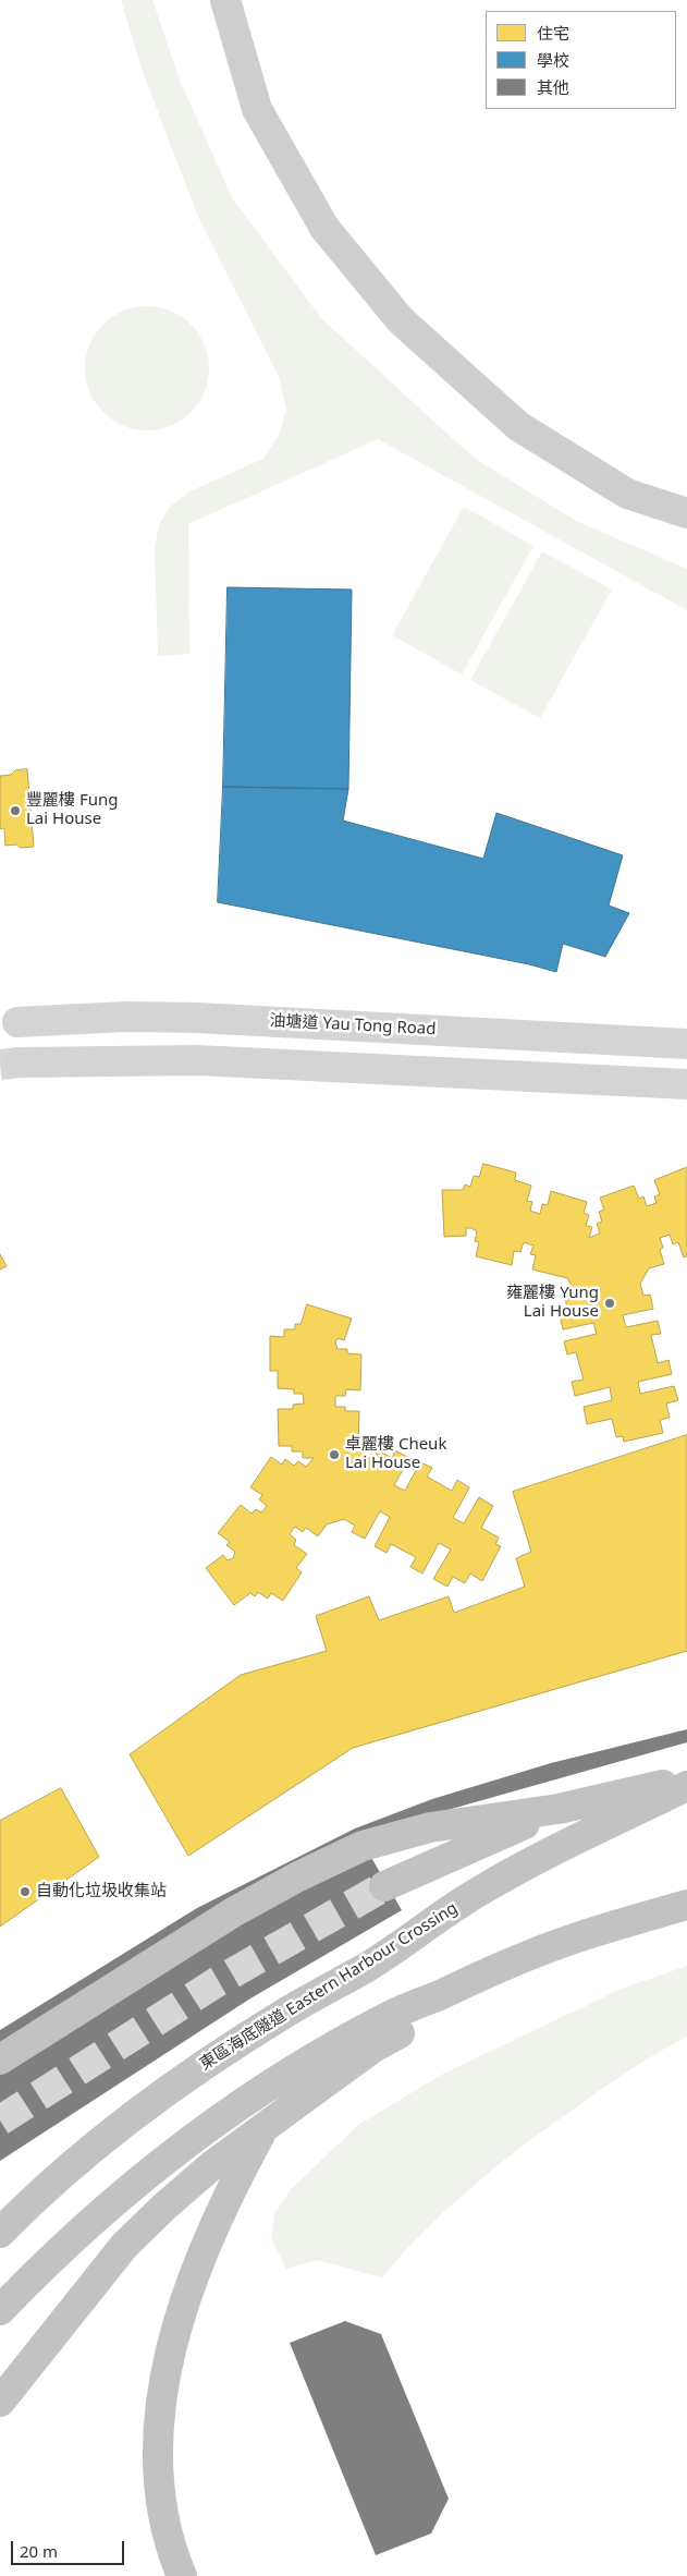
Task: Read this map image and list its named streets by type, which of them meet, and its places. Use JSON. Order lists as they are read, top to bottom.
{
  "streets": {
    "highway": ["東區海底隧道 Eastern Harbour Crossing"],
    "street": ["油塘道 Yau Tong Road"]
  },
  "places": [
    "豐麗樓 Fung Lai House",
    "雍麗樓 Yung Lai House",
    "卓麗樓 Cheuk Lai House",
    "自動化垃圾收集站"
  ],
  "legend": ["住宅", "學校", "其他"],
  "scale_bar": "20 m"
}
